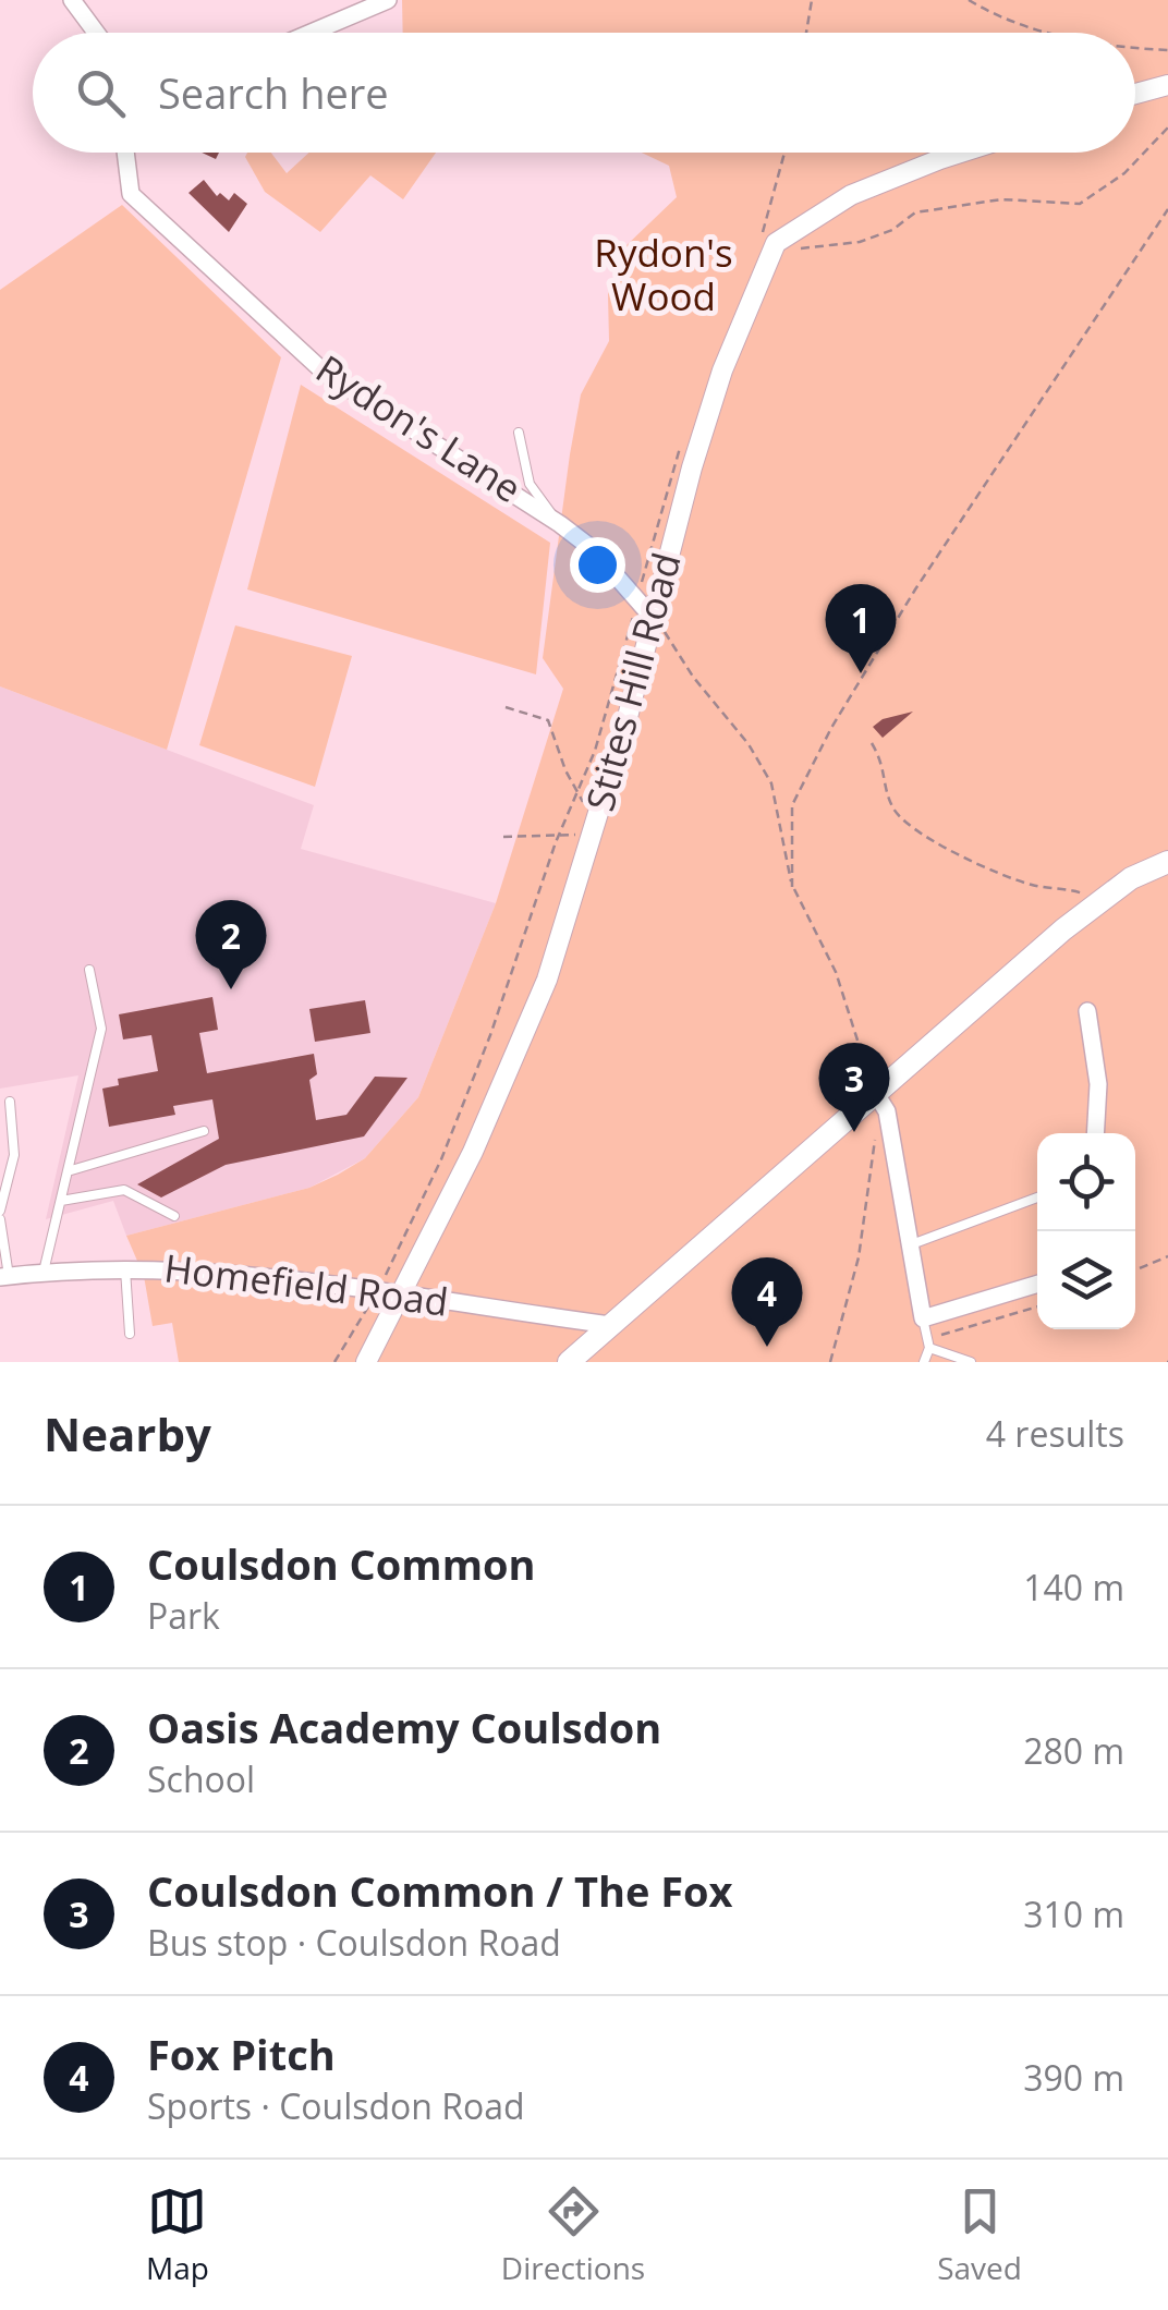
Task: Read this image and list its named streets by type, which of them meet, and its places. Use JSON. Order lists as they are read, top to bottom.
{
  "streets": {
    "street": ["Rydon's Lane", "Stites Hill Road", "Homefield Road"]
  },
  "crossings": [
    ["Rydon's Lane", "Stites Hill Road"],
    ["Stites Hill Road", "Homefield Road"]
  ],
  "parks": ["Rydon's Wood"],
  "page": {
    "search": "Search here",
    "pins": [
      "1",
      "2",
      "3",
      "4"
    ],
    "heading": ["Nearby", "4 results"],
    "list": [
      {
        "mark": "1",
        "name": "Coulsdon Common",
        "note": "Park",
        "value": "140 m"
      },
      {
        "mark": "2",
        "name": "Oasis Academy Coulsdon",
        "note": "School",
        "value": "280 m"
      },
      {
        "mark": "3",
        "name": "Coulsdon Common / The Fox",
        "note": "Bus stop · Coulsdon Road",
        "value": "310 m"
      },
      {
        "mark": "4",
        "name": "Fox Pitch",
        "note": "Sports · Coulsdon Road",
        "value": "390 m"
      }
    ],
    "nav": ["Map", "Directions", "Saved"]
  }
}
